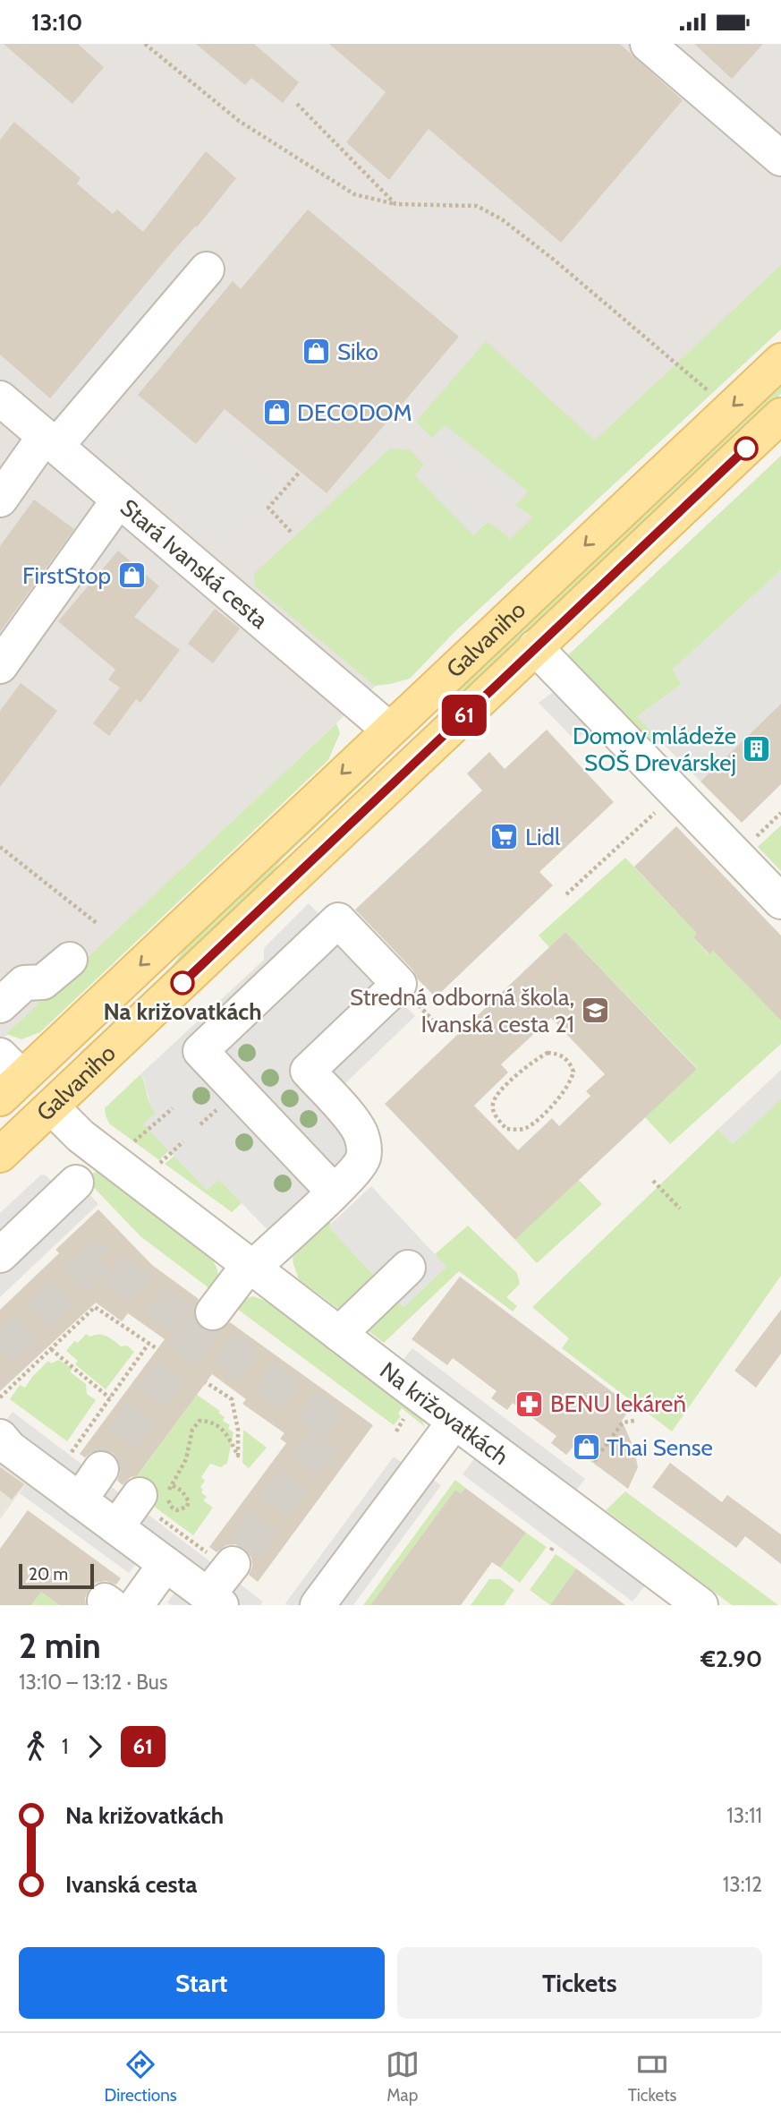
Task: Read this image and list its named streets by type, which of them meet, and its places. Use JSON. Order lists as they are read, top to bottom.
{
  "streets": {
    "main road": ["Galvaniho"],
    "street": ["Stará Ivanská cesta", "Na križovatkách"]
  },
  "crossings": [
    ["Stará Ivanská cesta", "Galvaniho"],
    ["Galvaniho", "Na križovatkách"]
  ],
  "places": {
    "shop": [
      "Siko",
      "DECODOM",
      "FirstStop",
      "Thai Sense"
    ],
    "building": ["Domov mládeže SOŠ Drevárskej"],
    "supermarket": ["Lidl"],
    "other": ["Na križovatkách"],
    "school or university": ["Stredná odborná škola, Ivanská cesta 21"],
    "pharmacy": ["BENU lekáreň"]
  },
  "lines": ["bus line 61"],
  "scale_bar": "20 m",
  "page": {
    "status": "13:10",
    "on_map": "61",
    "scale": "20 m",
    "heading": ["2 min", "13:10 – 13:12 · Bus", "€2.90"],
    "legs": ["1", "61"],
    "list": [
      {
        "name": "Na križovatkách",
        "value": "13:11"
      },
      {
        "name": "Ivanská cesta",
        "value": "13:12"
      }
    ],
    "buttons": ["Start", "Tickets"],
    "tabs": ["Directions", "Map", "Tickets"]
  }
}
